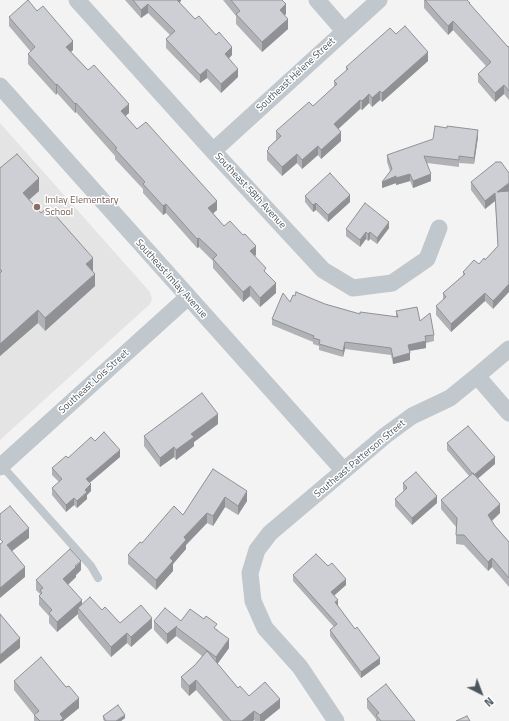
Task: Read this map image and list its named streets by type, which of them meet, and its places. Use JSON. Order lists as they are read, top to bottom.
{
  "streets": {
    "street": [
      "Southeast Helene Street",
      "Southeast 58th Avenue",
      "Southeast Imlay Avenue",
      "Southeast Lois Street",
      "Southeast Patterson Street"
    ]
  },
  "crossings": [
    ["Southeast Helene Street", "Southeast 58th Avenue"],
    ["Southeast Imlay Avenue", "Southeast Lois Street"],
    ["Southeast Imlay Avenue", "Southeast Patterson Street"]
  ],
  "places": ["Imlay Elementary School"],
  "north": "bottom right"
}
